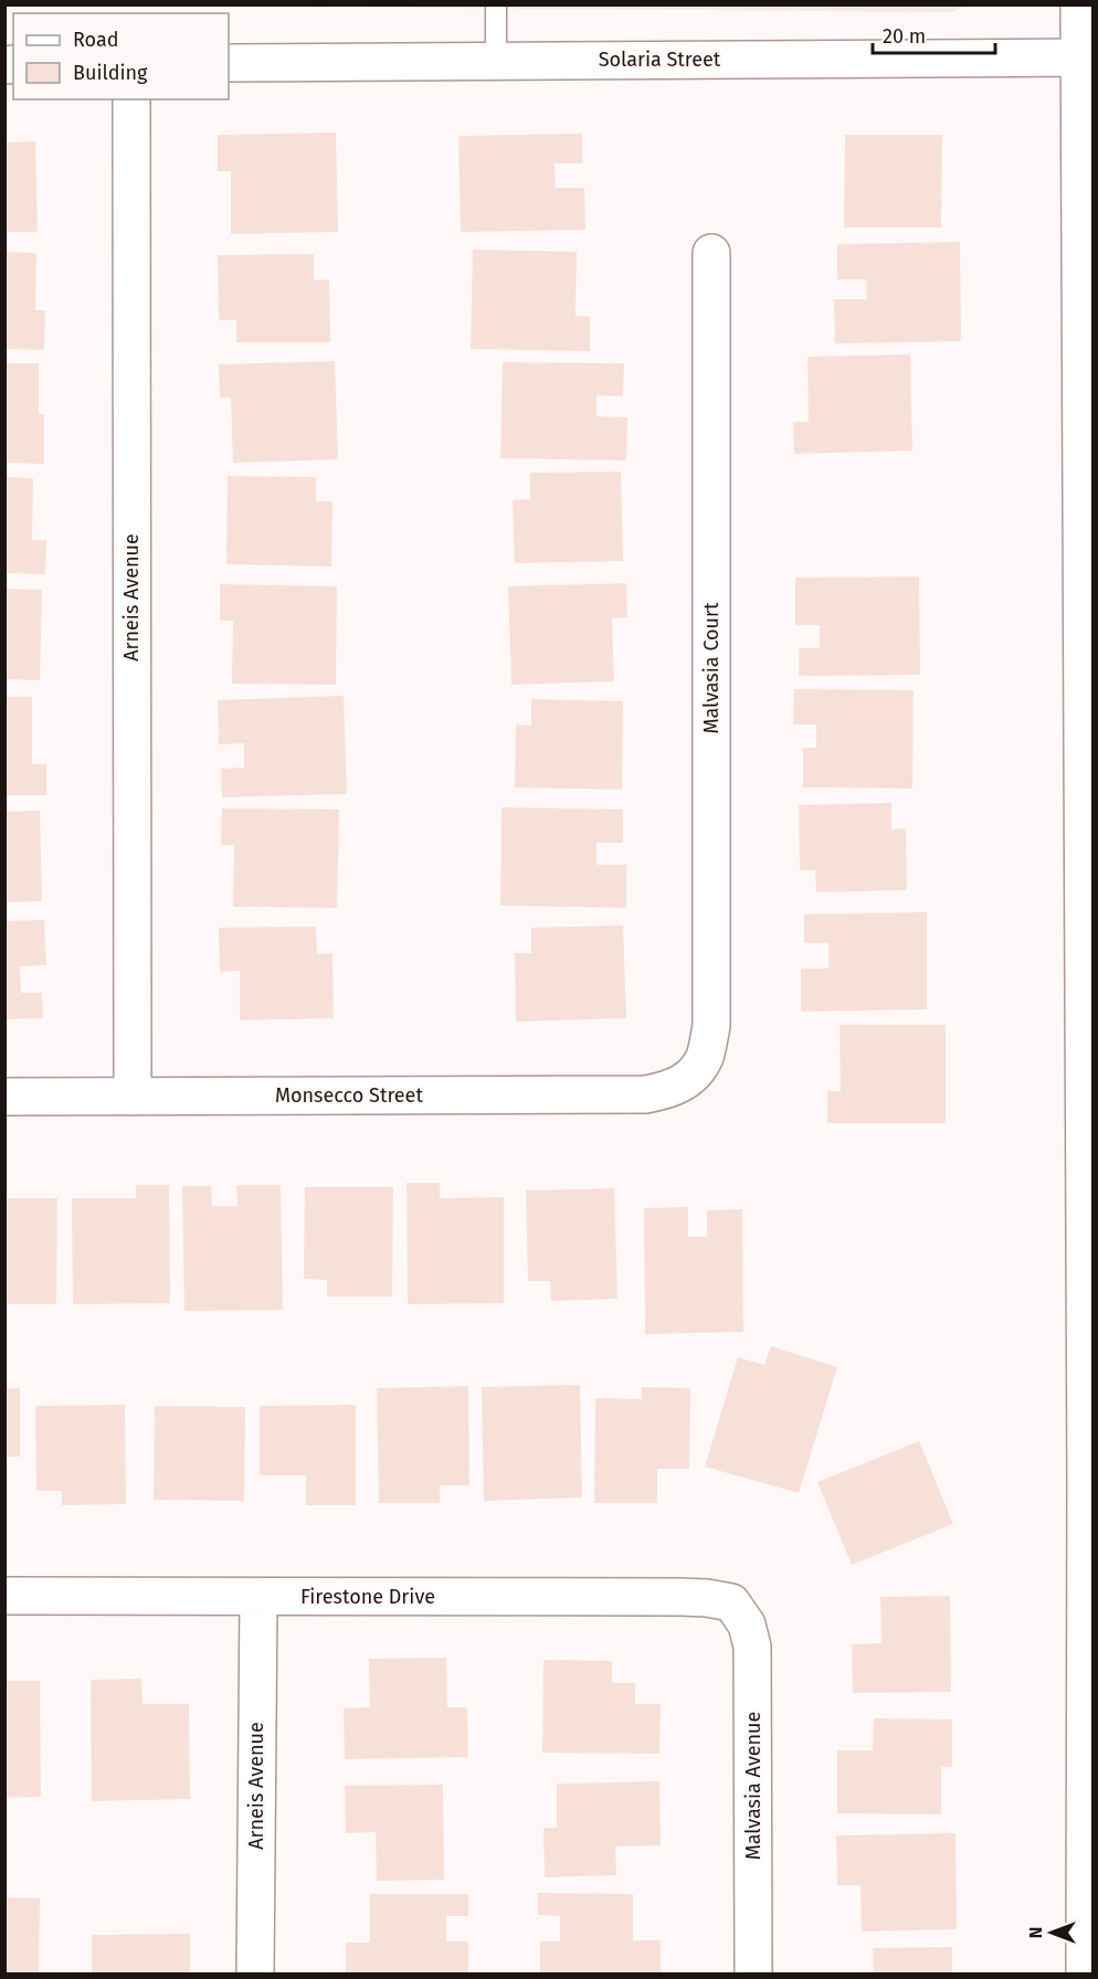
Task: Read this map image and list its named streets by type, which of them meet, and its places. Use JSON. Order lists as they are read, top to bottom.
{
  "streets": {
    "street": [
      "Solaria Street",
      "Arneis Avenue",
      "Malvasia Court",
      "Monsecco Street",
      "Firestone Drive",
      "Malvasia Avenue"
    ]
  },
  "crossings": [
    ["Arneis Avenue", "Monsecco Street"],
    ["Arneis Avenue", "Firestone Drive"],
    ["Malvasia Court", "Monsecco Street"],
    ["Firestone Drive", "Malvasia Avenue"]
  ],
  "legend": ["Road", "Building"],
  "scale_bar": "20 m",
  "north": "left"
}
